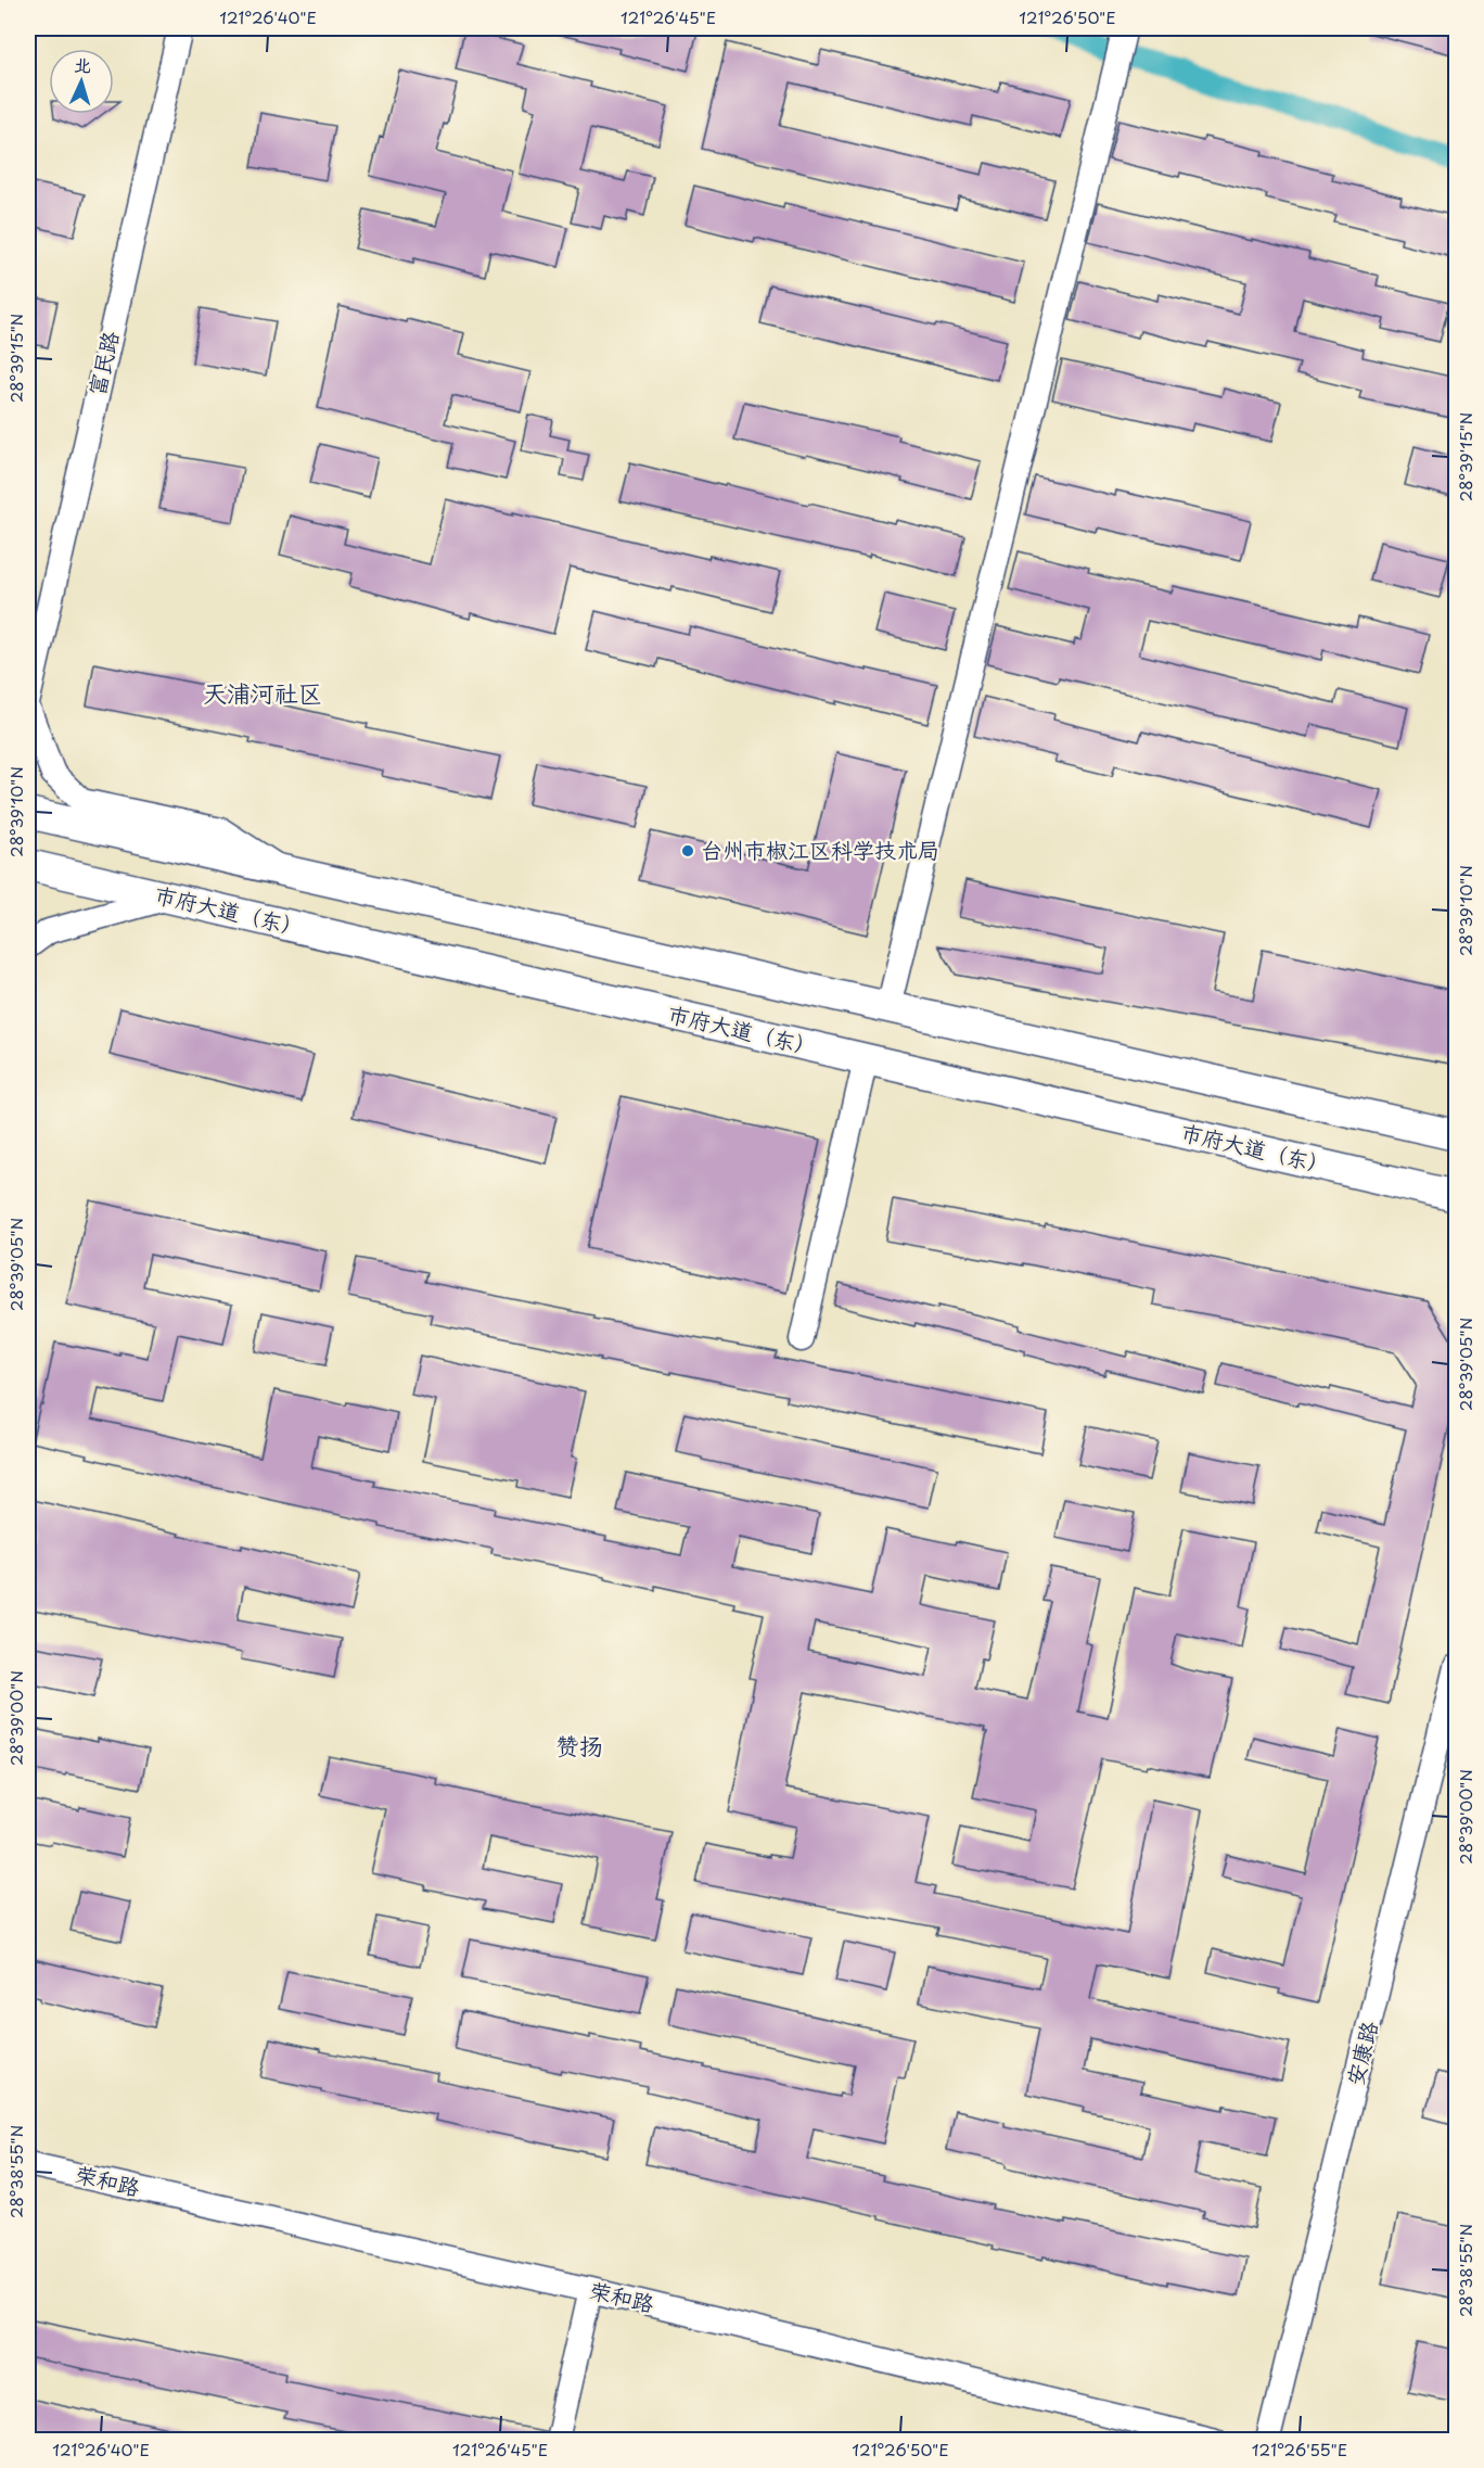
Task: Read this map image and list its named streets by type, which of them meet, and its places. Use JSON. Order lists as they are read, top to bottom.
{
  "streets": {
    "main road": ["市府大道（东）"],
    "street": ["富民路", "安康路", "荣和路"]
  },
  "districts": ["天浦河社区", "赞扬"],
  "places": ["台州市椒江区科学技术局"],
  "north": "top",
  "coordinates": [
    "121°26'40\"E",
    "121°26'45\"E",
    "121°26'50\"E",
    "28°39'15\"N",
    "28°39'10\"N",
    "28°39'05\"N",
    "28°39'00\"N",
    "28°38'55\"N",
    "121°26'55\"E"
  ]
}
